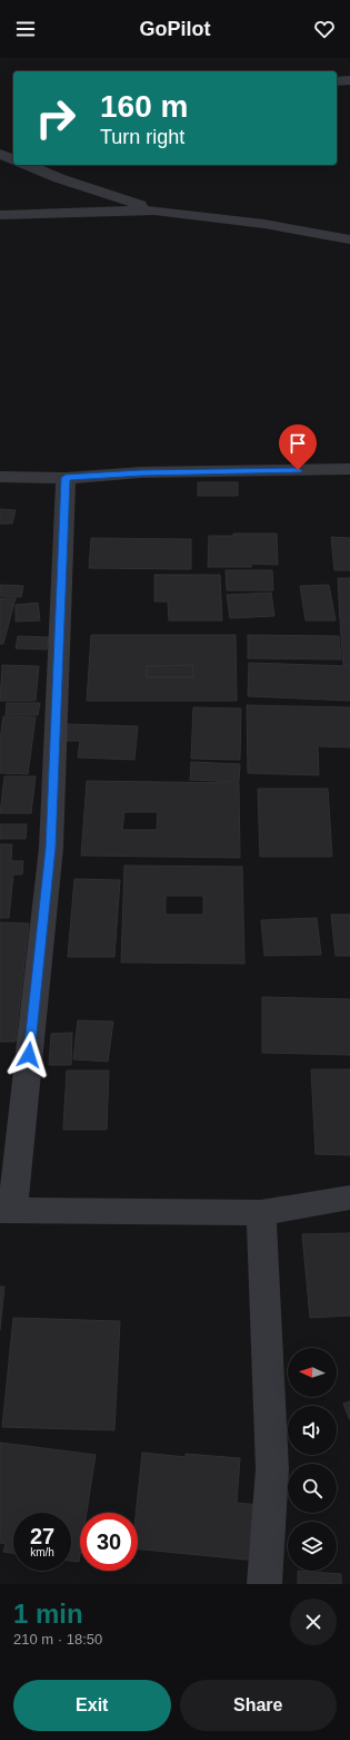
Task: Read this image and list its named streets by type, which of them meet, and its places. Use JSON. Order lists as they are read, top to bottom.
{
  "north": "left",
  "page": {
    "header": "GoPilot",
    "turn": ["160 m", "Turn right"],
    "speed": "27 km/h",
    "limit": "30",
    "heading": ["1 min", "210 m · 18:50"],
    "buttons": ["Exit", "Share"]
  }
}
